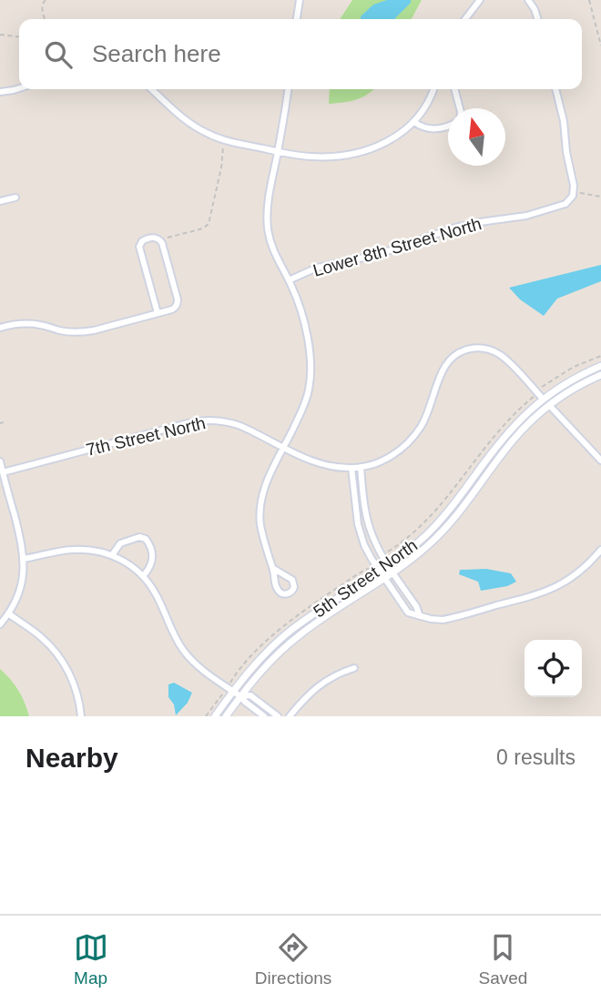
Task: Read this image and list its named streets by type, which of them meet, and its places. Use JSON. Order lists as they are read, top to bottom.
{
  "streets": {
    "street": ["Lower 8th Street North", "7th Street North", "5th Street North"]
  },
  "crossings": [
    ["7th Street North", "5th Street North"]
  ],
  "north": "top",
  "page": {
    "search": "Search here",
    "heading": ["Nearby", "0 results"],
    "nav": ["Map", "Directions", "Saved"]
  }
}
